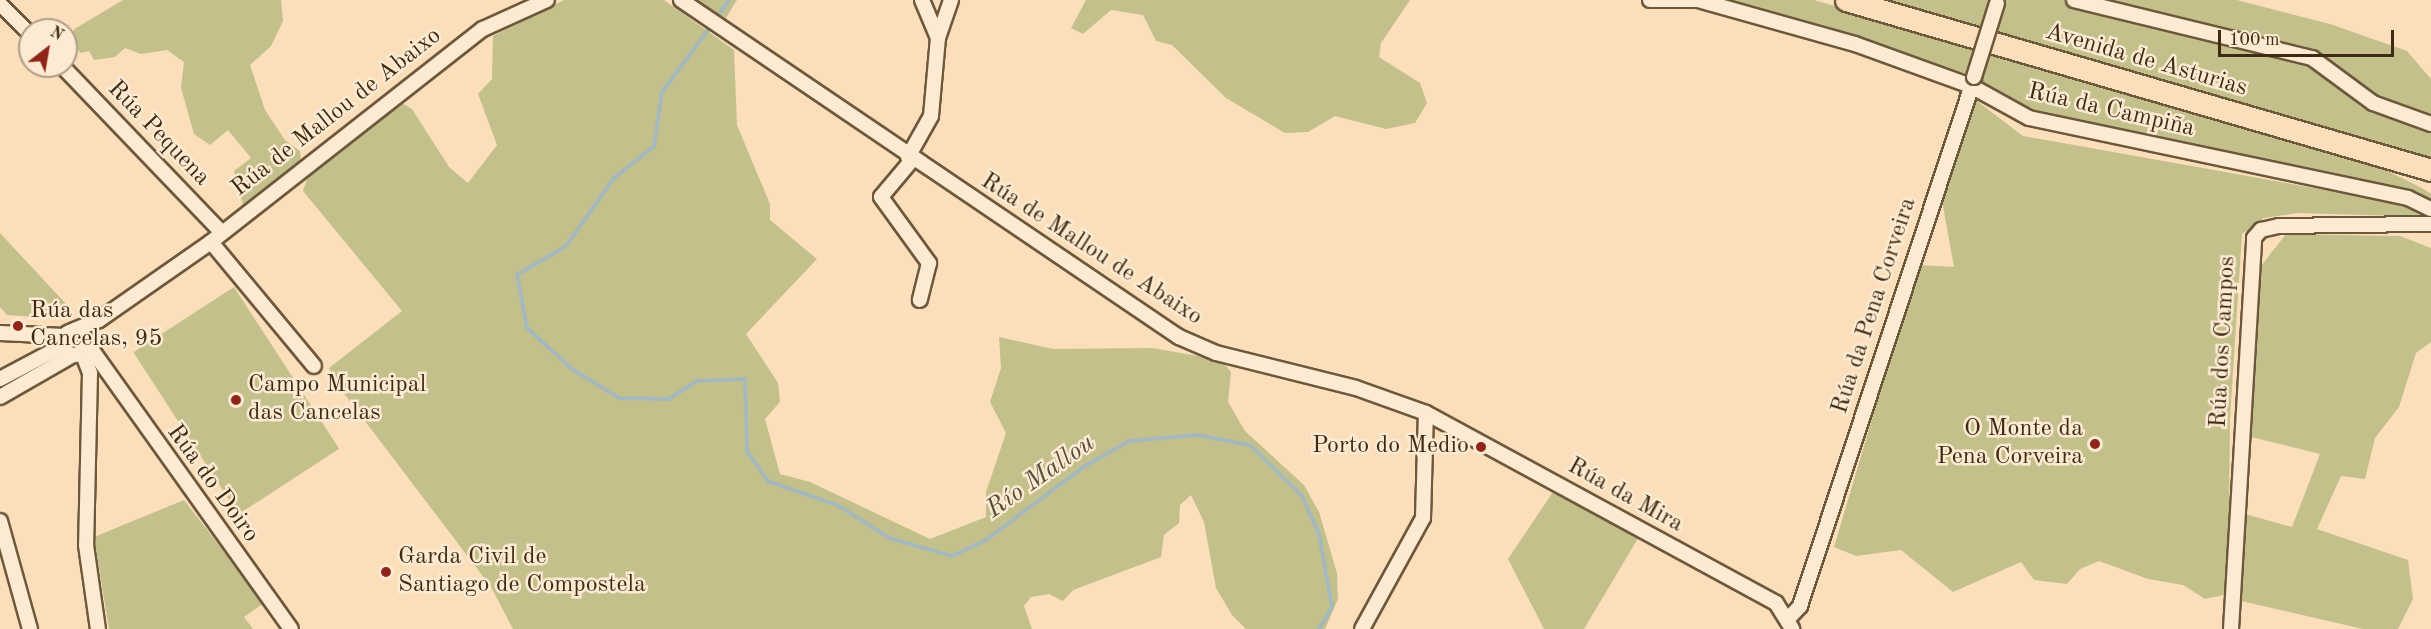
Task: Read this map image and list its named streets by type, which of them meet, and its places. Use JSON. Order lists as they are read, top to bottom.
{
  "streets": {
    "main road": ["Avenida de Asturias"],
    "street": [
      "Rúa da Campiña",
      "Rúa de Mallou de Abaixo",
      "Rúa Pequena",
      "Rúa da Pena Corveira",
      "Rúa dos Campos",
      "Rúa do Doiro",
      "Rúa da Mira"
    ]
  },
  "crossings": [
    ["Rúa da Campiña", "Rúa da Pena Corveira"],
    ["Rúa de Mallou de Abaixo", "Rúa Pequena"],
    ["Rúa de Mallou de Abaixo", "Rúa da Mira"],
    ["Rúa da Pena Corveira", "Rúa da Mira"]
  ],
  "water": ["Río Mallou"],
  "places": [
    "Rúa das Cancelas, 95",
    "Campo Municipal das Cancelas",
    "O Monte da Pena Corveira",
    "Porto do Medio",
    "Garda Civil de Santiago de Compostela"
  ],
  "scale_bar": "100 m",
  "north": "top right"
}
